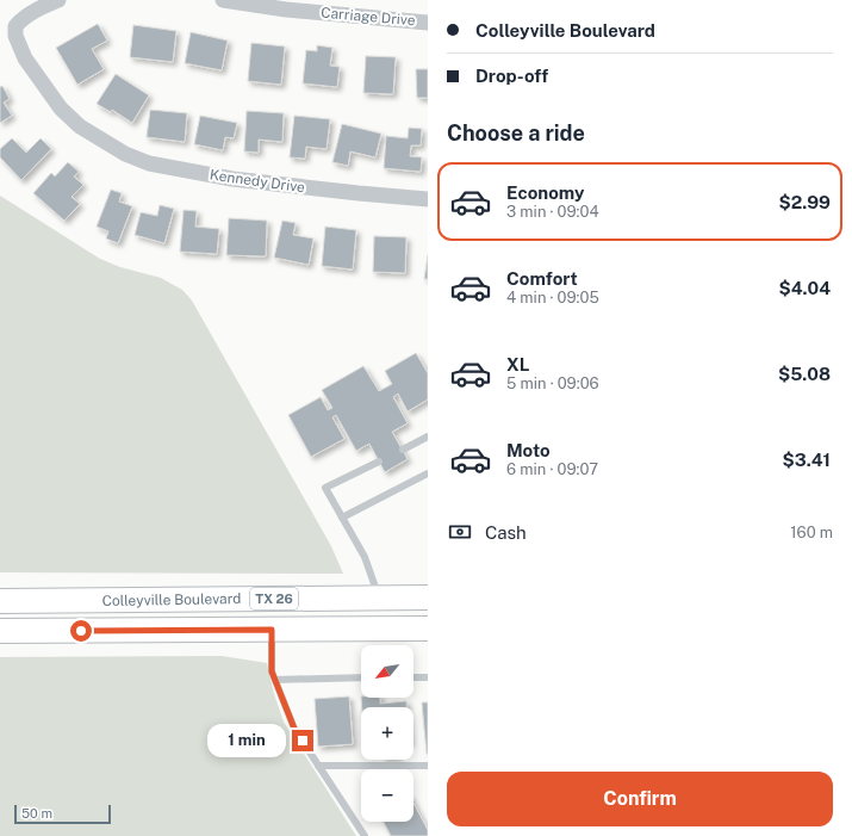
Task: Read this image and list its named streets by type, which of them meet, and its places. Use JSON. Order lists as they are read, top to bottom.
{
  "streets": {
    "main road": ["TX 26", "Colleyville Boulevard"],
    "street": ["Carriage Drive", "Kennedy Drive"]
  },
  "scale_bar": "50 m",
  "north": "bottom left",
  "page": {
    "banner": ["Colleyville Boulevard", "Drop-off"],
    "heading": "Choose a ride",
    "list": [
      {
        "name": "Economy",
        "note": "3 min · 09:04",
        "value": "$2.99"
      },
      {
        "name": "Comfort",
        "note": "4 min · 09:05",
        "value": "$4.04"
      },
      {
        "name": "XL",
        "note": "5 min · 09:06",
        "value": "$5.08"
      },
      {
        "name": "Moto",
        "note": "6 min · 09:07",
        "value": "$3.41"
      }
    ],
    "pay": ["Cash", "160 m"],
    "map_buttons": ["+", "−"],
    "bubble": "1 min",
    "buttons": "Confirm",
    "scale": "50 m"
  }
}
